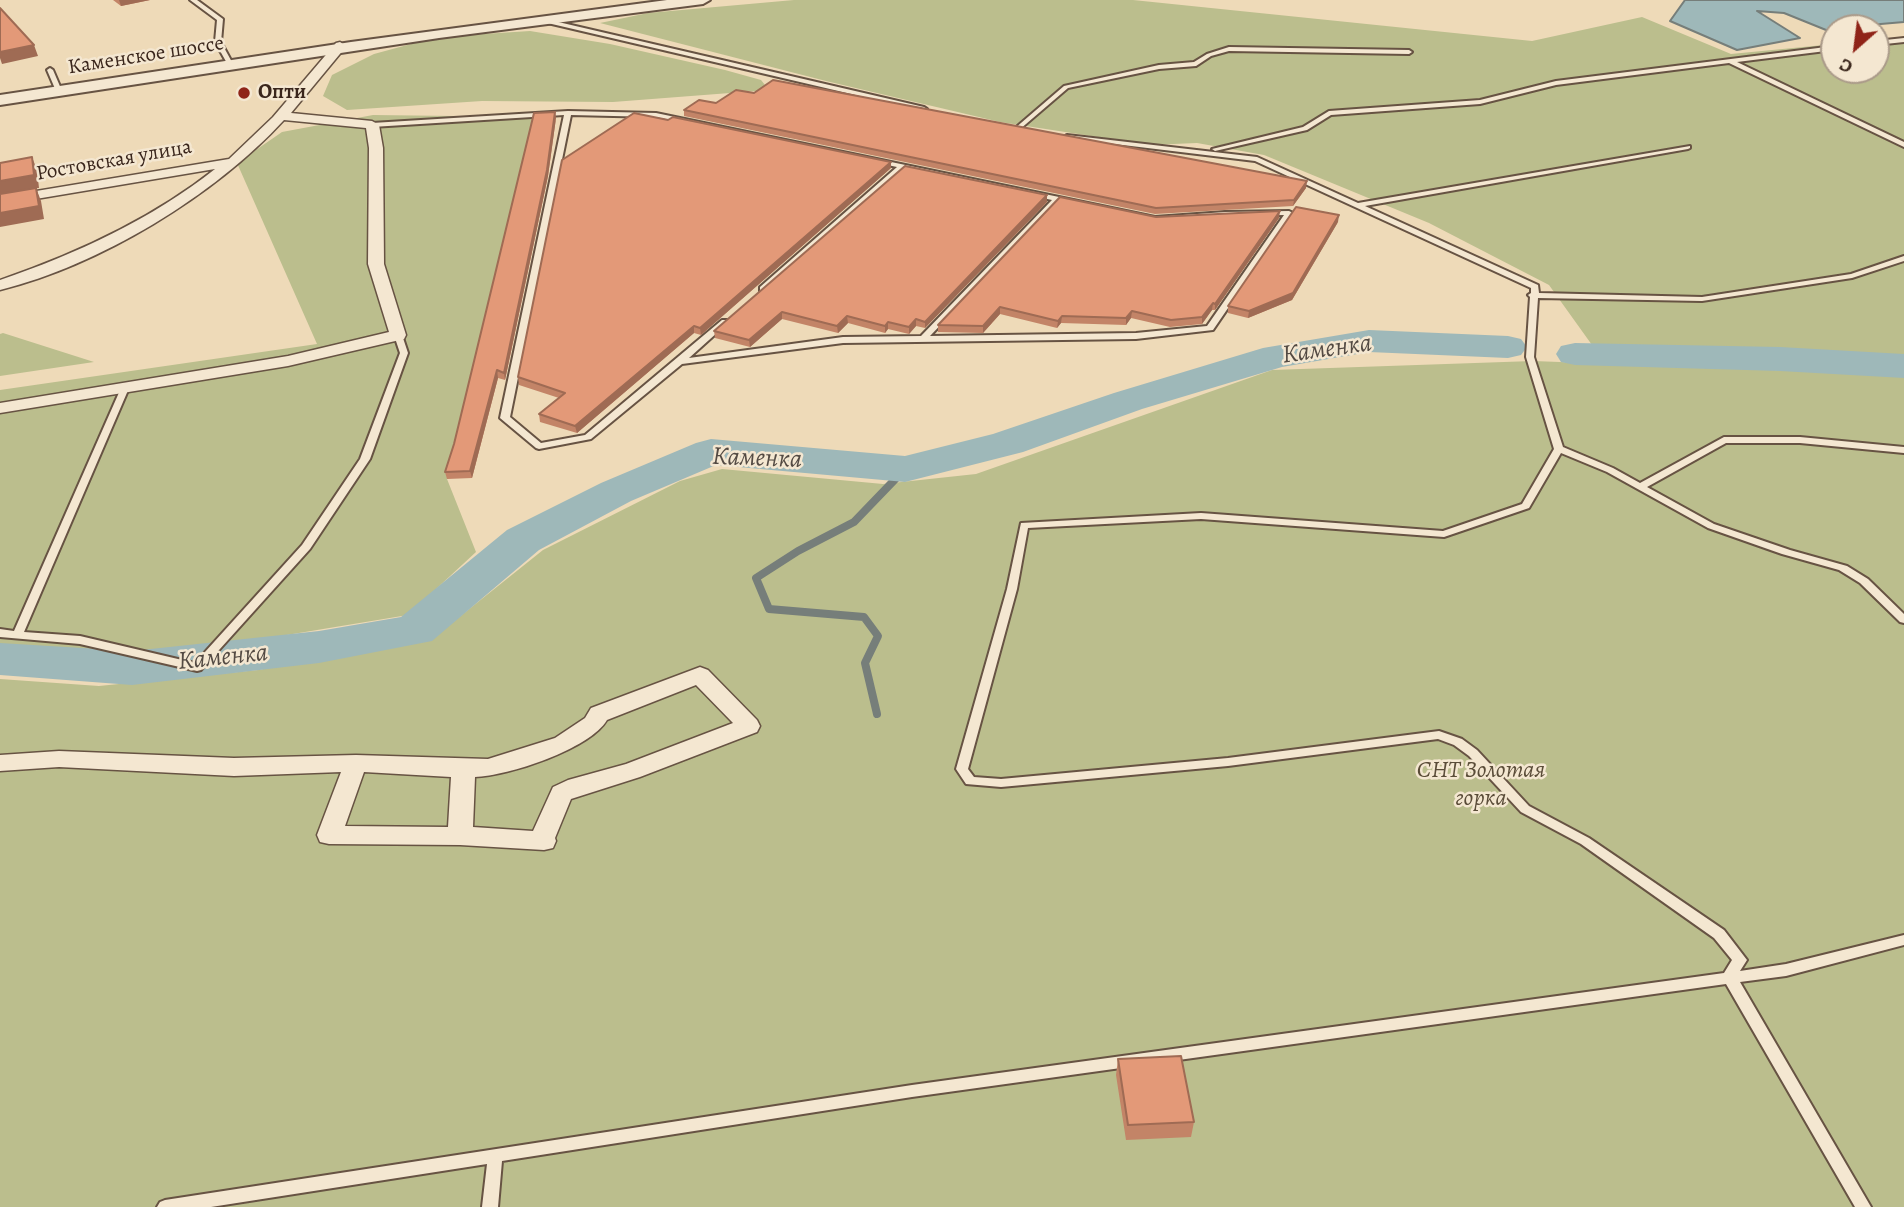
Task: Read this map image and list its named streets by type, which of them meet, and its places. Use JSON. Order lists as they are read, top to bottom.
{
  "streets": {
    "street": ["Каменское шоссе", "Ростовская улица"]
  },
  "water": ["Каменка"],
  "parks": ["СНТ Золотая горка"],
  "places": ["Опти"],
  "north": "bottom left"
}
